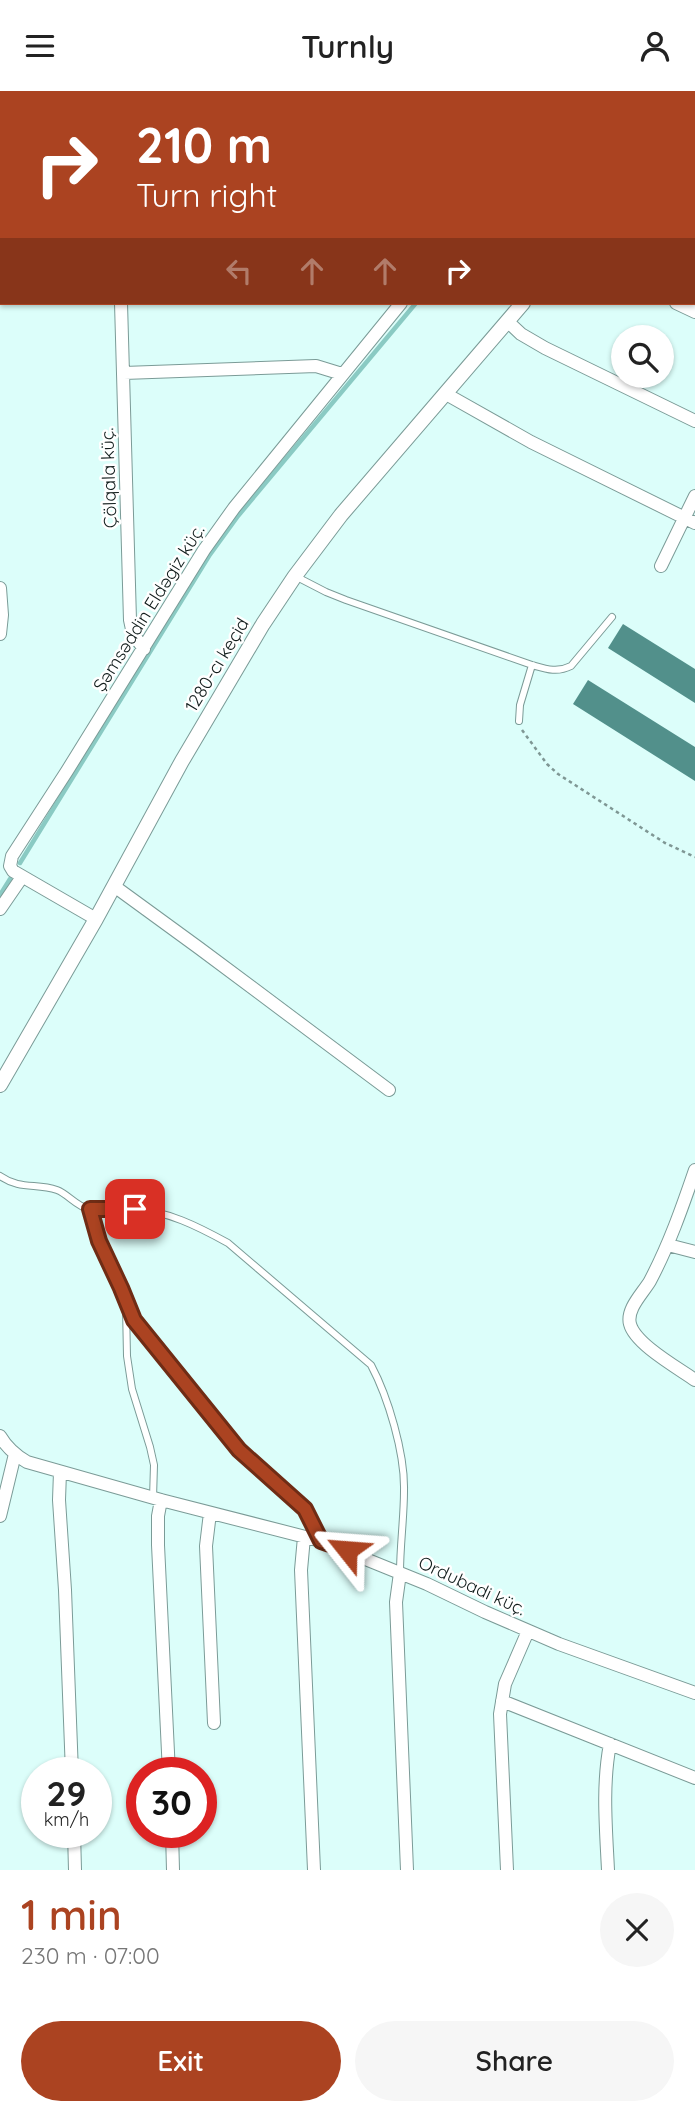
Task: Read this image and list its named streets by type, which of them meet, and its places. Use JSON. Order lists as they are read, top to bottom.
{
  "streets": {
    "street": [
      "Çölqala küç.",
      "Şəmsəddin Eldəgiz küç.",
      "1280-cı keçid",
      "Ordubadi küç."
    ]
  },
  "crossings": [
    ["Çölqala küç.", "Şəmsəddin Eldəgiz küç."],
    ["Şəmsəddin Eldəgiz küç.", "1280-cı keçid"]
  ],
  "page": {
    "header": "Turnly",
    "turn": ["210 m", "Turn right"],
    "speed": "29 km/h",
    "limit": "30",
    "heading": ["1 min", "230 m · 07:00"],
    "buttons": ["Exit", "Share"]
  }
}
